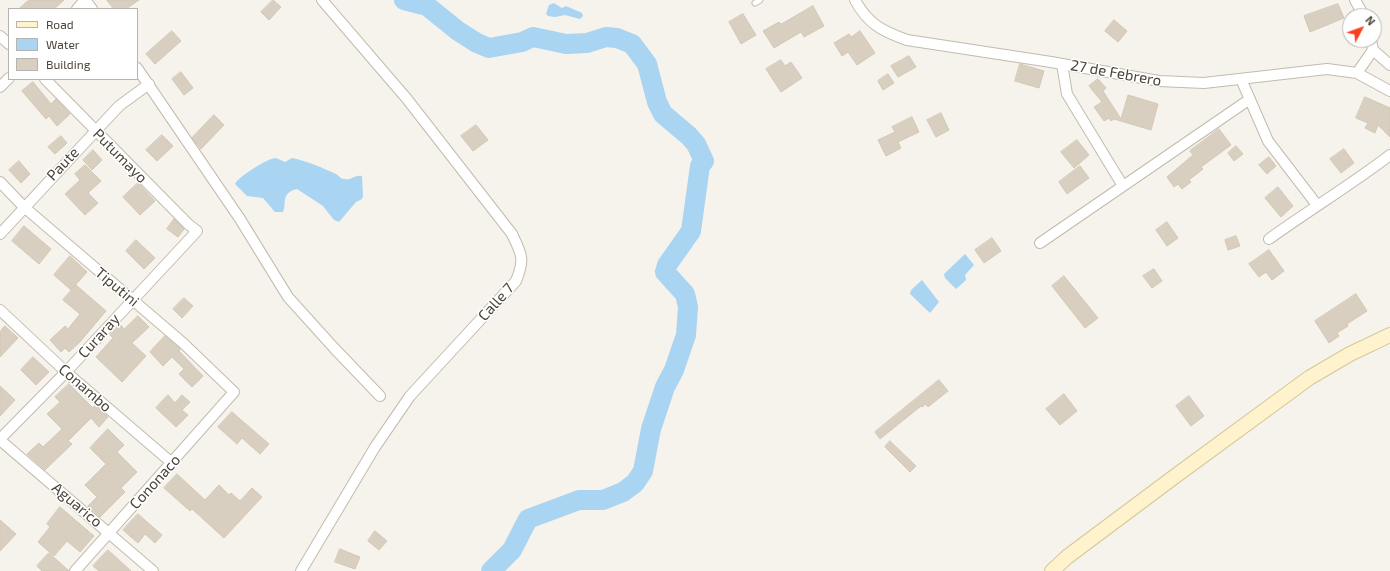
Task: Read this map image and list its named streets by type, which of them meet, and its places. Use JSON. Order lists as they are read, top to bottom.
{
  "streets": {
    "street": [
      "27 de Febrero",
      "Putumayo",
      "Paute",
      "Tiputini",
      "Calle 7",
      "Curaray",
      "Conambo",
      "Cononaco",
      "Aguarico"
    ]
  },
  "crossings": [
    ["Putumayo", "Paute"],
    ["Putumayo", "Curaray"],
    ["Paute", "Tiputini"],
    ["Tiputini", "Curaray"],
    ["Tiputini", "Cononaco"],
    ["Curaray", "Conambo"],
    ["Curaray", "Aguarico"],
    ["Conambo", "Cononaco"],
    ["Cononaco", "Aguarico"]
  ],
  "legend": ["Road", "Water", "Building"],
  "north": "top right"
}
